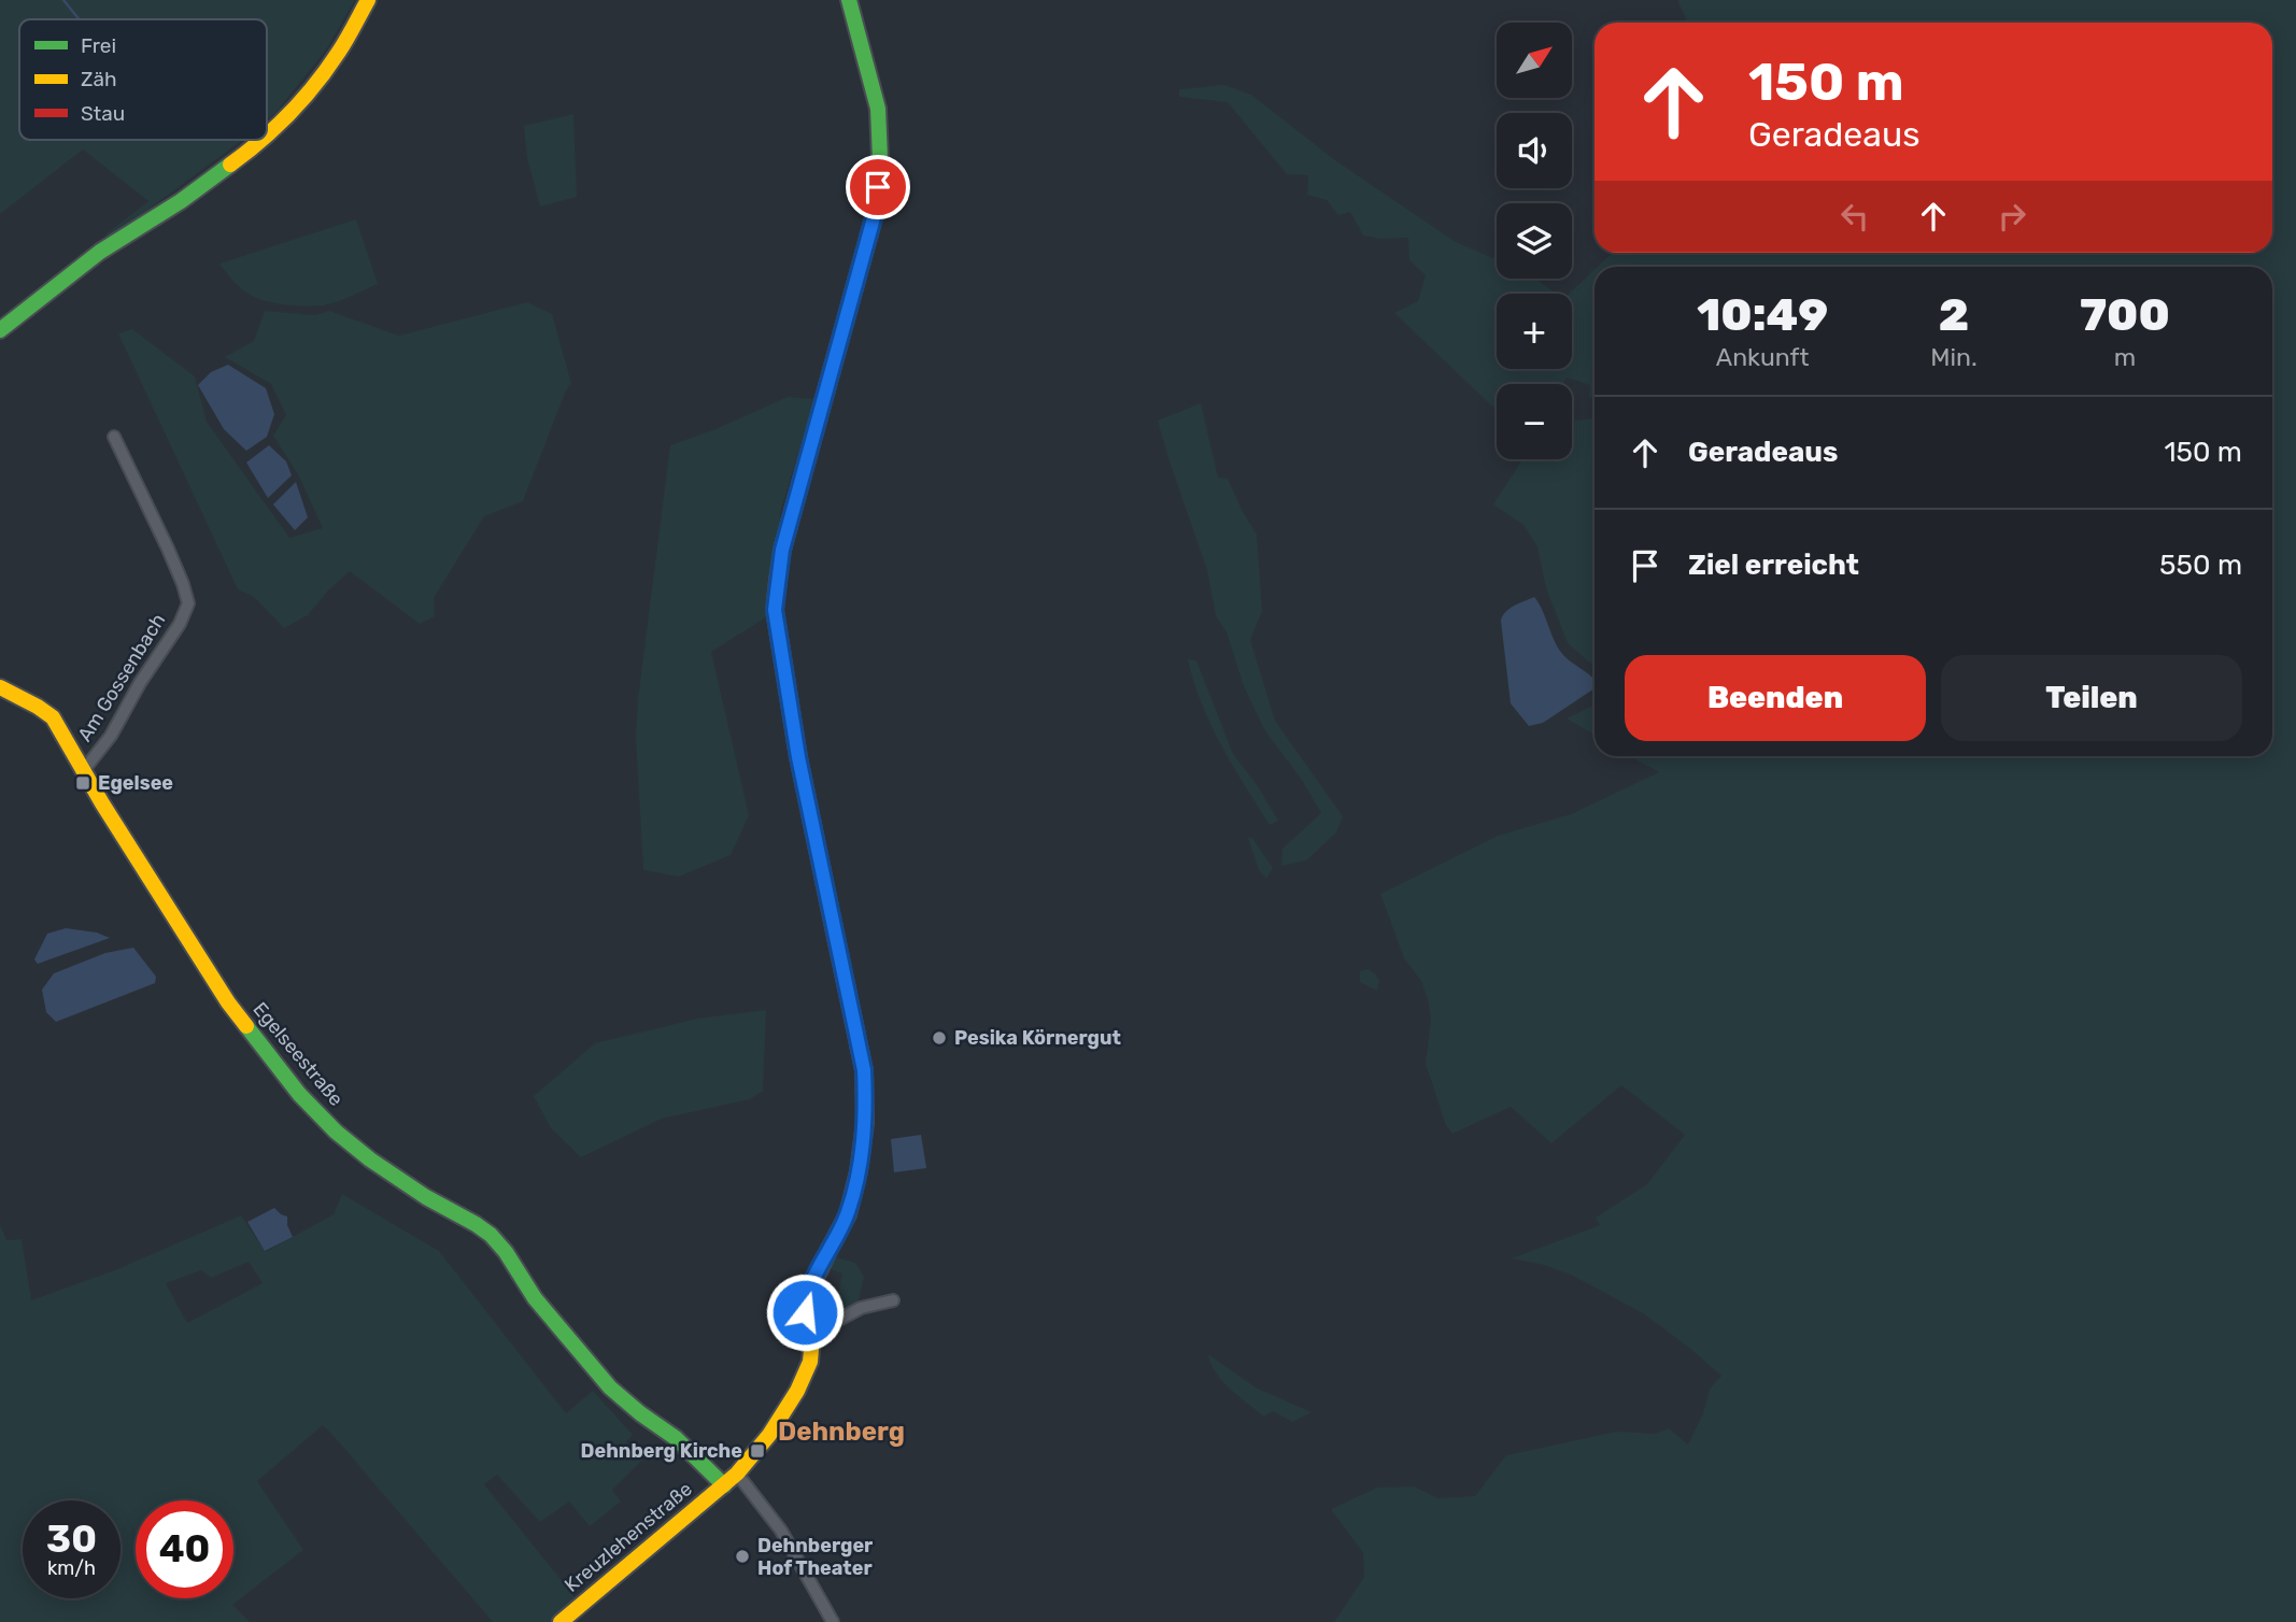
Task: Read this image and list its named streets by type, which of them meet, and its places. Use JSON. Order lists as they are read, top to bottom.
{
  "streets": {
    "street": ["Am Gossenbach", "Egelseestraße", "Kreuzlehenstraße"]
  },
  "crossings": [
    ["Am Gossenbach", "Egelseestraße"],
    ["Egelseestraße", "Kreuzlehenstraße"]
  ],
  "districts": ["Dehnberg"],
  "places": {
    "transit": ["Egelsee", "Dehnberg Kirche"],
    "other": ["Pesika Körnergut", "Dehnberger Hof Theater"]
  },
  "legend": ["Frei", "Zäh", "Stau"],
  "north": "top right",
  "page": {
    "map_buttons": ["+", "−"],
    "turn": ["150 m", "Geradeaus"],
    "eta": [
      "10:49",
      "Ankunft",
      "2",
      "Min.",
      "700",
      "m"
    ],
    "list": [
      {
        "name": "Geradeaus",
        "value": "150 m"
      },
      {
        "name": "Ziel erreicht",
        "value": "550 m"
      }
    ],
    "buttons": ["Beenden", "Teilen"],
    "speed": "30 km/h",
    "limit": "40"
  }
}
